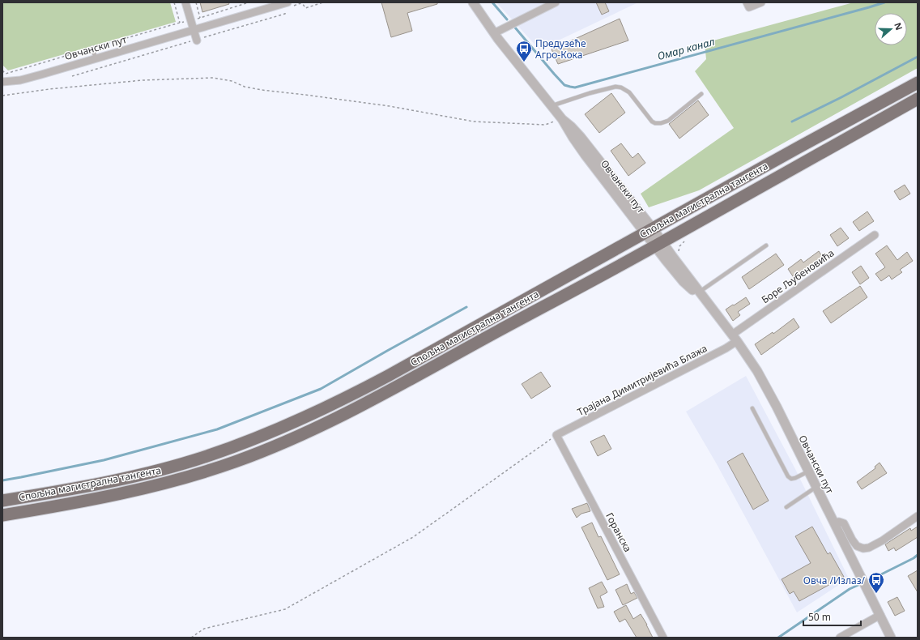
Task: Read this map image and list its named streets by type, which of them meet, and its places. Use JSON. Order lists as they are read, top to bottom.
{
  "streets": {
    "highway": ["Спољна магистрална тангента"],
    "street": [
      "Овчански пут",
      "Боре Љубеновића",
      "Трајана Димитријевића Блажа",
      "Горанска"
    ]
  },
  "crossings": [
    ["Овчански пут", "Спољна магистрална тангента"],
    ["Овчански пут", "Боре Љубеновића"],
    ["Овчански пут", "Трајана Димитријевића Блажа"],
    ["Боре Љубеновића", "Трајана Димитријевића Блажа"],
    ["Трајана Димитријевића Блажа", "Горанска"]
  ],
  "water": ["Омар канал"],
  "places": {
    "bus stop": ["Предузеће Агро-Кока", "Овча /Излаз/"]
  },
  "scale_bar": "50 m",
  "north": "right"
}
